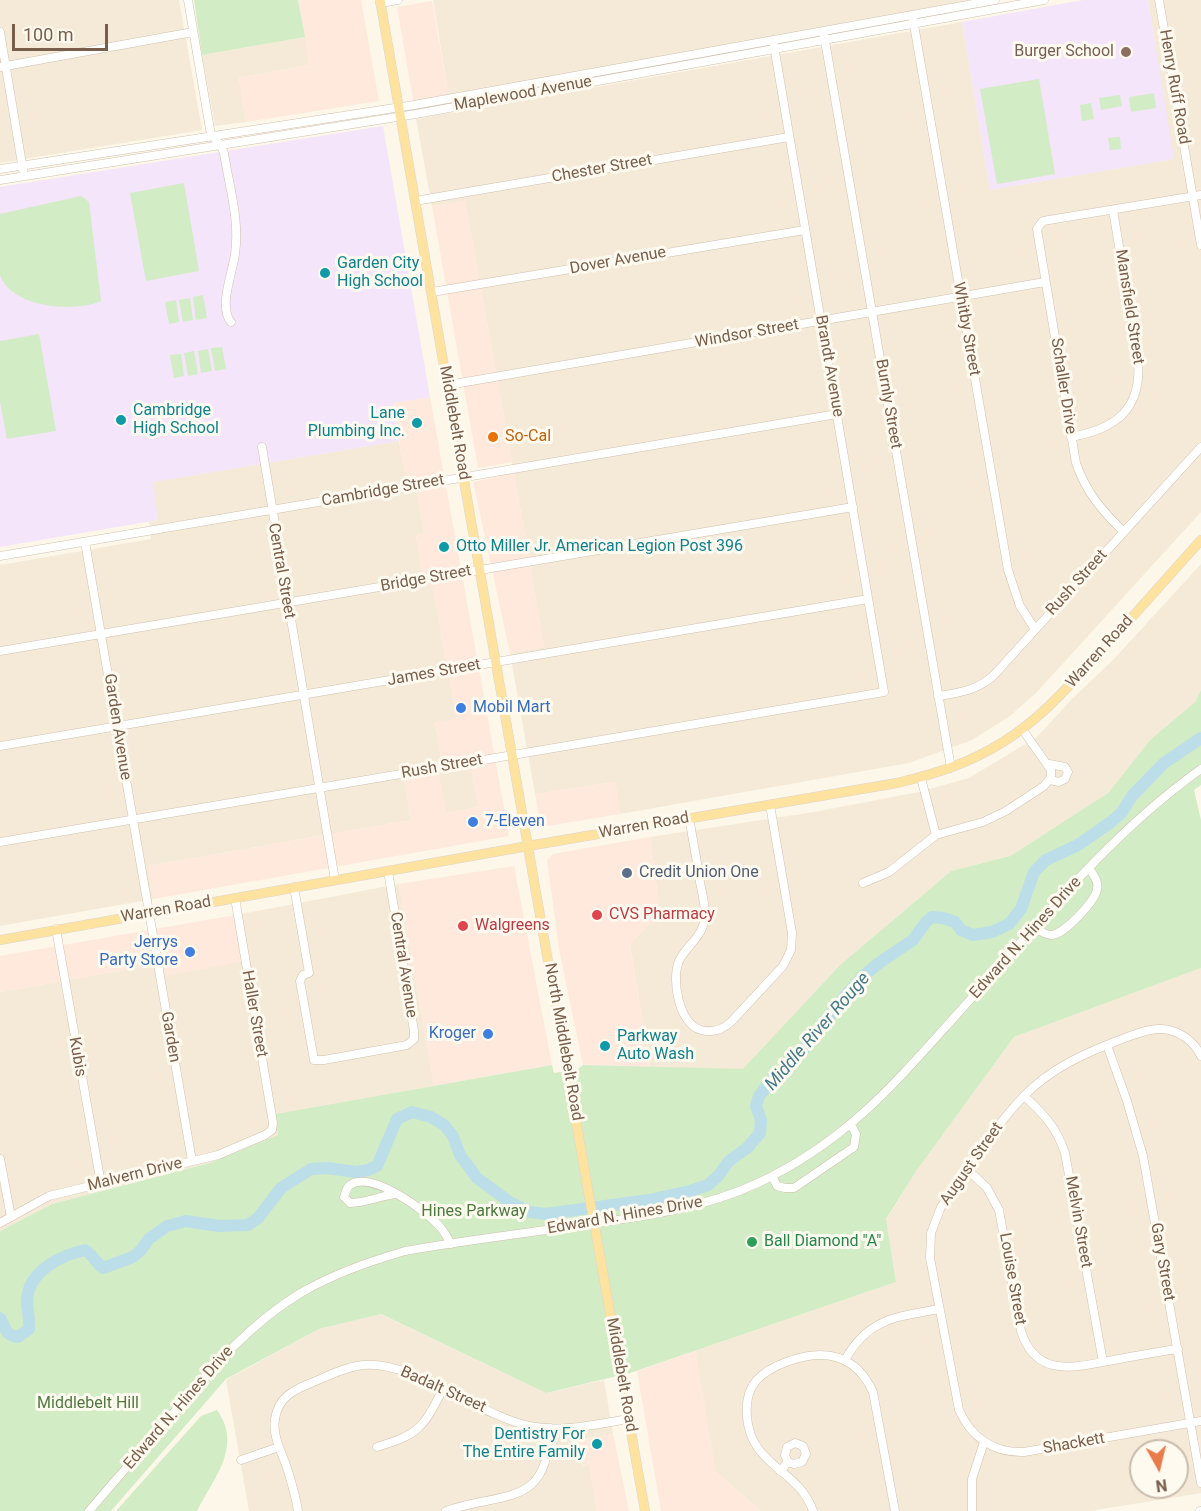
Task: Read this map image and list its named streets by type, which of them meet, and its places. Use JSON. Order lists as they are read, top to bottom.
{
  "streets": {
    "main road": ["Middlebelt Road", "Warren Road", "North Middlebelt Road"],
    "street": [
      "Henry Ruff Road",
      "Maplewood Avenue",
      "Chester Street",
      "Dover Avenue",
      "Mansfield Street",
      "Whitby Street",
      "Windsor Street",
      "Brandt Avenue",
      "Schaller Drive",
      "Burnly Street",
      "Cambridge Street",
      "Central Street",
      "Bridge Street",
      "Rush Street",
      "James Street",
      "Garden Avenue",
      "Edward N. Hines Drive",
      "Central Avenue",
      "Haller Street",
      "Garden",
      "Kubis",
      "August Street",
      "Malvern Drive",
      "Melvin Street",
      "Gary Street",
      "Louise Street",
      "Badalt Street",
      "Shackett"
    ]
  },
  "crossings": [
    ["Maplewood Avenue", "Whitby Street"],
    ["Maplewood Avenue", "Brandt Avenue"],
    ["Maplewood Avenue", "Burnly Street"],
    ["Maplewood Avenue", "Middlebelt Road"],
    ["Chester Street", "Brandt Avenue"],
    ["Chester Street", "Middlebelt Road"],
    ["Dover Avenue", "Brandt Avenue"],
    ["Dover Avenue", "Middlebelt Road"],
    ["Mansfield Street", "Schaller Drive"],
    ["Whitby Street", "Windsor Street"],
    ["Whitby Street", "Rush Street"],
    ["Windsor Street", "Brandt Avenue"],
    ["Windsor Street", "Schaller Drive"],
    ["Windsor Street", "Burnly Street"],
    ["Windsor Street", "Middlebelt Road"],
    ["Brandt Avenue", "Cambridge Street"],
    ["Brandt Avenue", "Bridge Street"],
    ["Brandt Avenue", "Rush Street"],
    ["Brandt Avenue", "James Street"],
    ["Schaller Drive", "Rush Street"],
    ["Burnly Street", "Rush Street"],
    ["Burnly Street", "Warren Road"],
    ["Middlebelt Road", "Cambridge Street"],
    ["Middlebelt Road", "Bridge Street"],
    ["Middlebelt Road", "Rush Street"],
    ["Middlebelt Road", "Warren Road"],
    ["Middlebelt Road", "James Street"],
    ["Middlebelt Road", "North Middlebelt Road"],
    ["Middlebelt Road", "Badalt Street"],
    ["Cambridge Street", "Central Street"],
    ["Cambridge Street", "Garden Avenue"],
    ["Central Street", "Bridge Street"],
    ["Central Street", "James Street"],
    ["Bridge Street", "Garden Avenue"],
    ["Rush Street", "Garden Avenue"],
    ["Warren Road", "Garden Avenue"],
    ["Warren Road", "Central Avenue"],
    ["Warren Road", "Haller Street"],
    ["Warren Road", "Garden"],
    ["Warren Road", "North Middlebelt Road"],
    ["Warren Road", "Kubis"],
    ["James Street", "Garden Avenue"],
    ["Garden Avenue", "Garden"],
    ["Haller Street", "Malvern Drive"],
    ["Garden", "Malvern Drive"],
    ["Kubis", "Malvern Drive"],
    ["August Street", "Melvin Street"],
    ["August Street", "Gary Street"],
    ["August Street", "Louise Street"],
    ["August Street", "Shackett"],
    ["Melvin Street", "Louise Street"],
    ["Gary Street", "Louise Street"],
    ["Gary Street", "Shackett"]
  ],
  "water": ["Middle River Rouge"],
  "parks": ["Hines Parkway", "Middlebelt Hill"],
  "places": [
    "Burger School",
    "Garden City High School",
    "Cambridge High School",
    "Lane Plumbing Inc.",
    "So-Cal",
    "Otto Miller Jr. American Legion Post 396",
    "Mobil Mart",
    "7-Eleven",
    "Credit Union One",
    "CVS Pharmacy",
    "Walgreens",
    "Jerrys Party Store",
    "Kroger",
    "Parkway Auto Wash",
    "Ball Diamond \"A\"",
    "Dentistry For The Entire Family"
  ],
  "scale_bar": "100 m",
  "north": "bottom"
}
